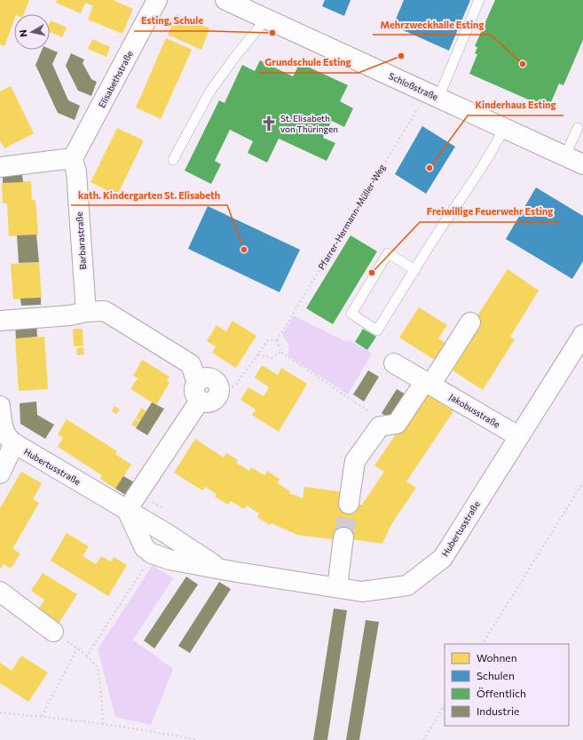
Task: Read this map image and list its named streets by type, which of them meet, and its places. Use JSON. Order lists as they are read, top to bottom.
{
  "streets": {
    "street": [
      "Elisabethstraße",
      "Schloßstraße",
      "Barbarastraße",
      "Jakobusstraße",
      "Hubertusstraße"
    ],
    "path": ["Pfarrer-Hermann-Müller-Weg"]
  },
  "crossings": [
    ["Elisabethstraße", "Barbarastraße"],
    ["Schloßstraße", "Pfarrer-Hermann-Müller-Weg"],
    ["Jakobusstraße", "Hubertusstraße"]
  ],
  "places": {
    "other": [
      "Esting, Schule",
      "Grundschule Esting",
      "Mehrzweckhalle Esting",
      "Kinderhaus Esting",
      "kath. Kindergarten St. Elisabeth",
      "Freiwillige Feuerwehr Esting"
    ],
    "church": ["St. Elisabeth von Thüringen"]
  },
  "legend": [
    "Wohnen",
    "Schulen",
    "Öffentlich",
    "Industrie"
  ],
  "north": "left"
}
